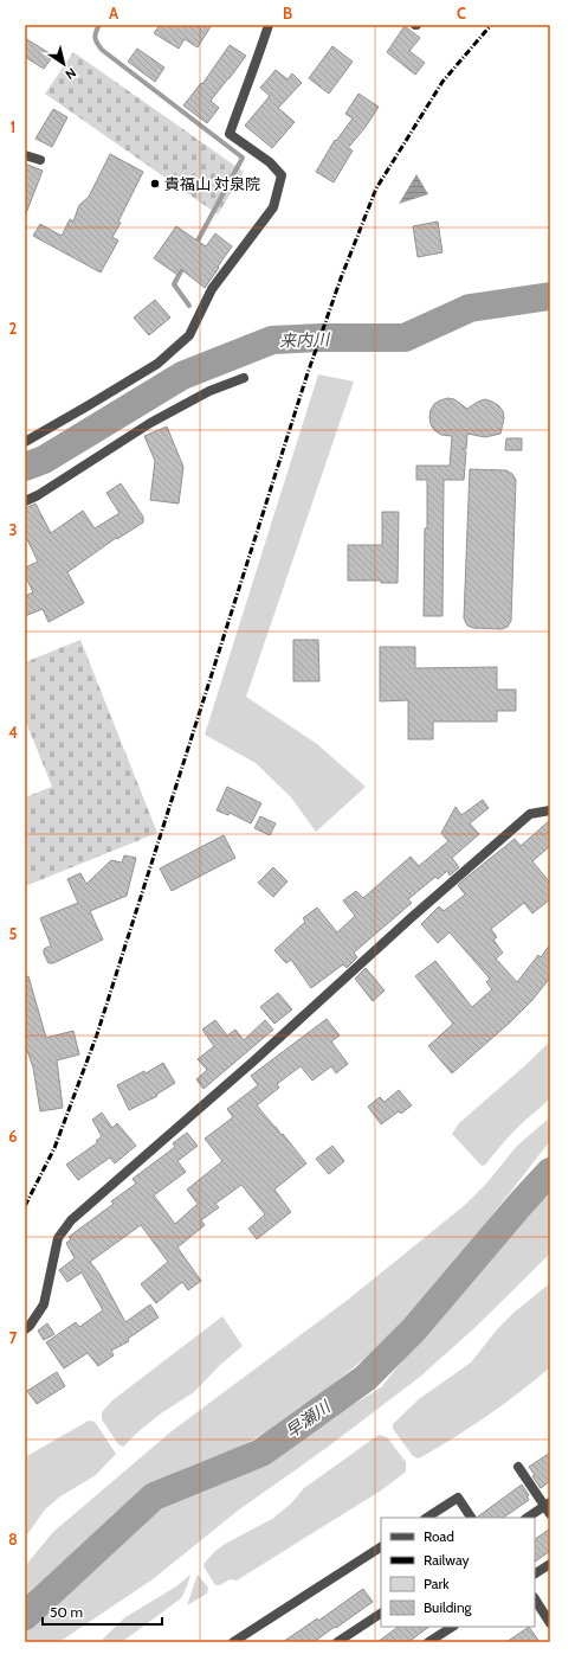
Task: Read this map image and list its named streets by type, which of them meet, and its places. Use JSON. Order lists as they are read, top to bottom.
{
  "water": ["来内川", "早瀬川"],
  "places": ["貴福山 対泉院"],
  "legend": [
    "Road",
    "Railway",
    "Park",
    "Building"
  ],
  "scale_bar": "50 m",
  "north": "bottom right",
  "grid": {
    "columns": ["A", "B", "C"],
    "rows": [
      "1",
      "2",
      "3",
      "4",
      "5",
      "6",
      "7",
      "8"
    ]
  }
}
